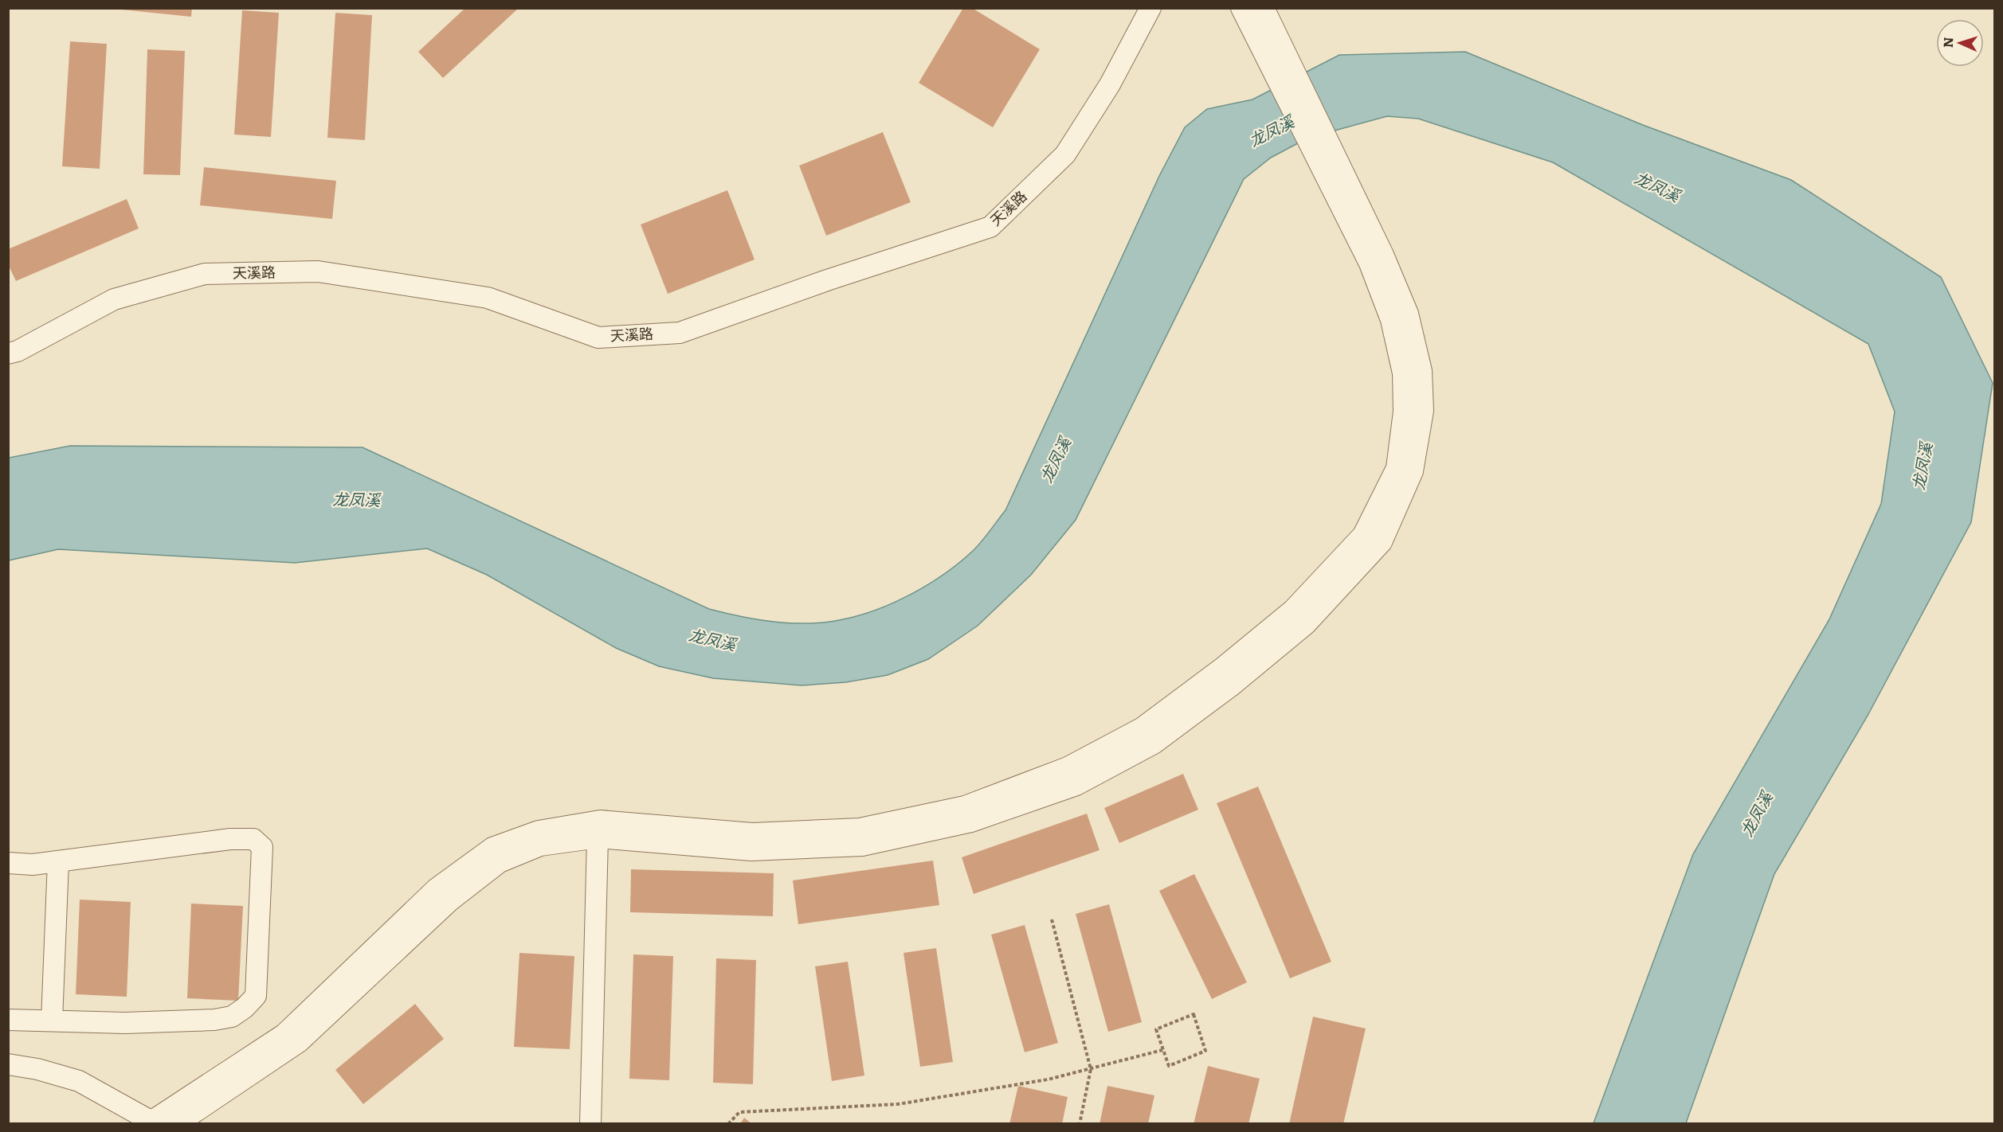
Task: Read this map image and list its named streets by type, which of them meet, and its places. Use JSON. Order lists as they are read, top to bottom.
{
  "streets": {
    "street": ["天溪路"]
  },
  "water": ["龙凤溪"],
  "north": "left"
}
